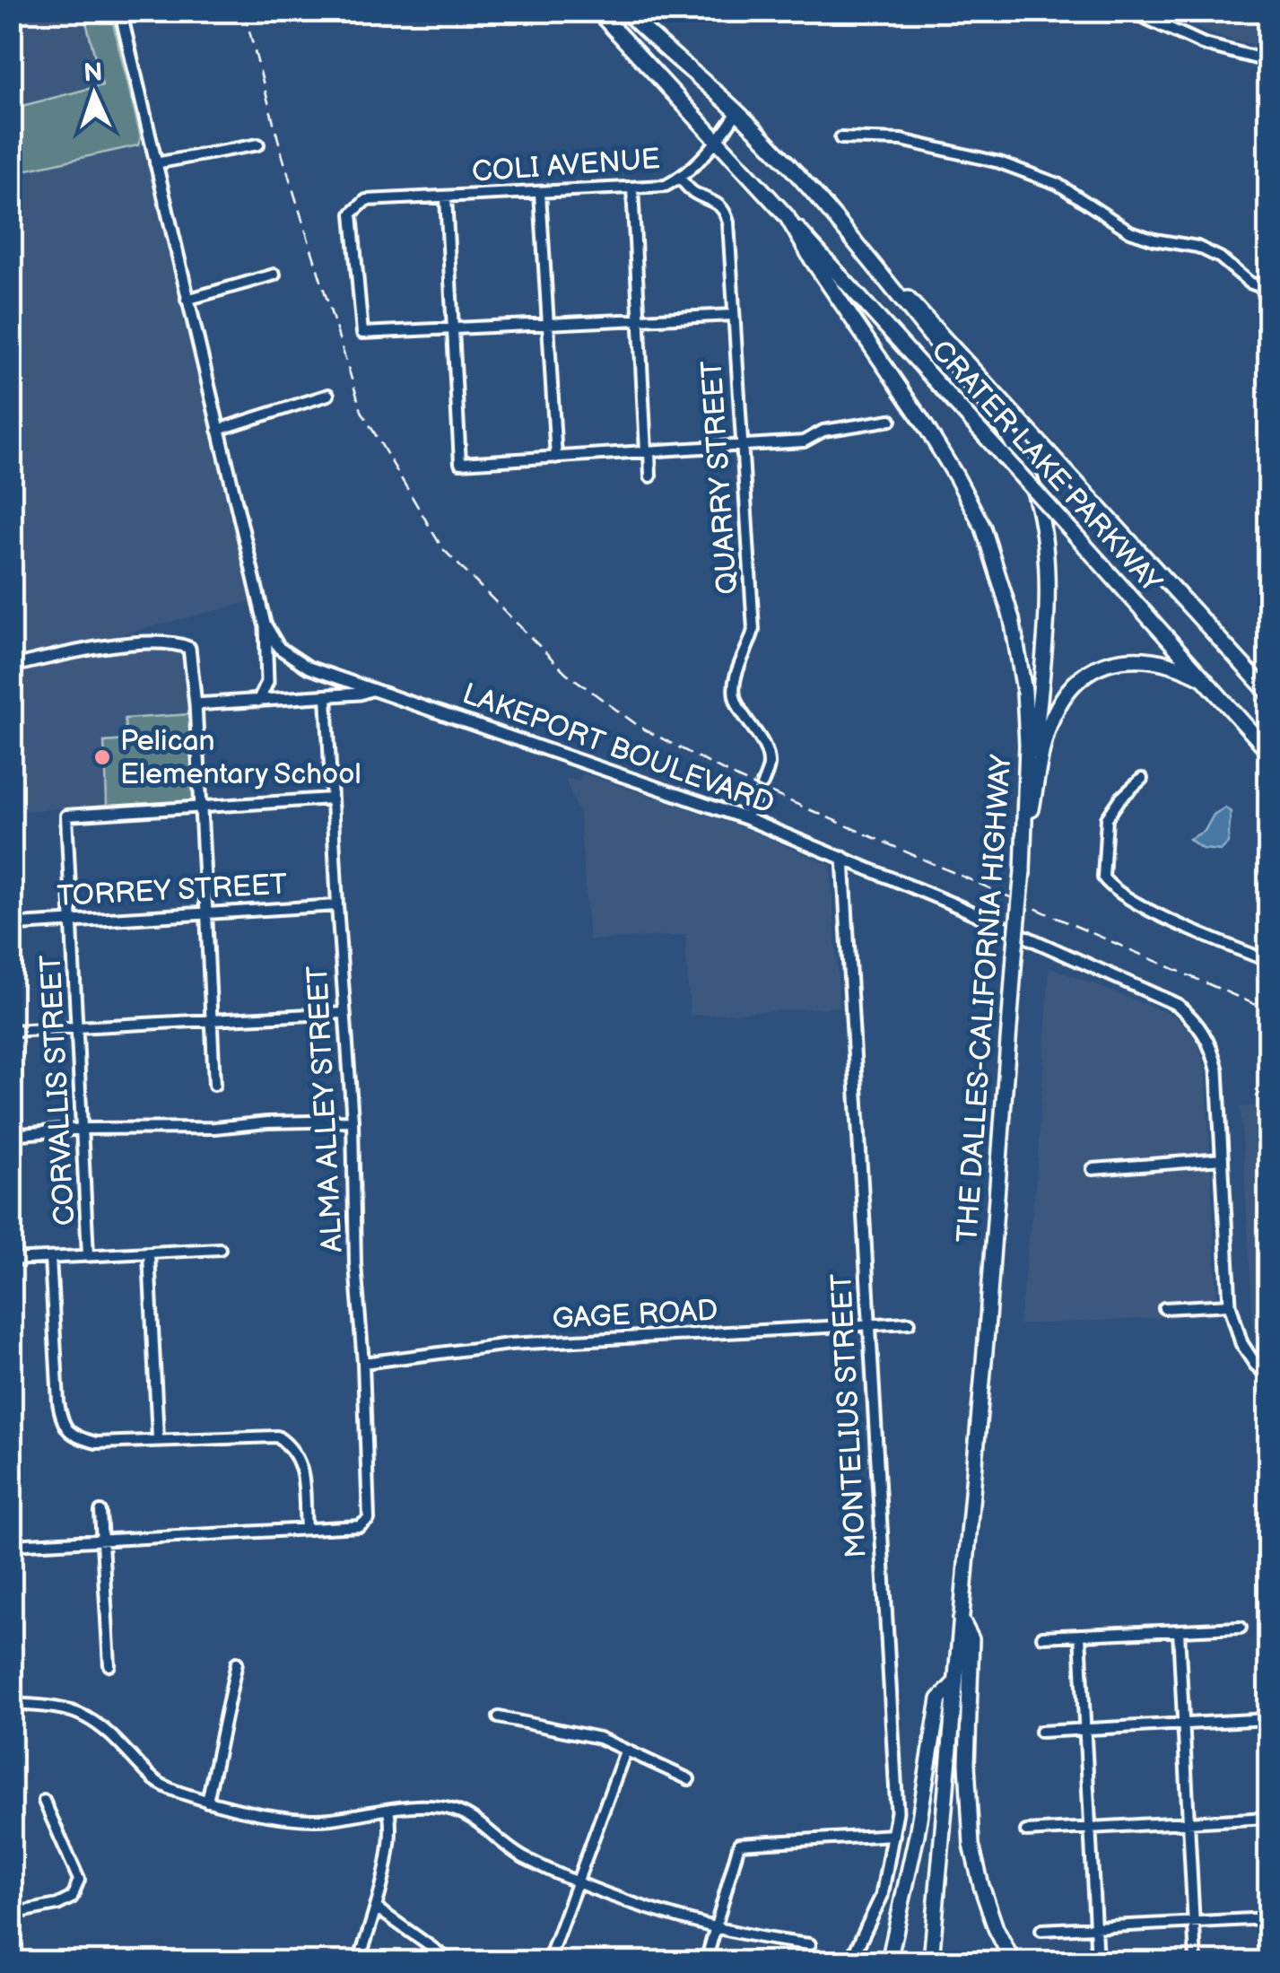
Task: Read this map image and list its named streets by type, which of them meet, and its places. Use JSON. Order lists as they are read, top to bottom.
{
  "streets": {
    "main road": ["CRATER LAKE PARKWAY", "THE DALLES-CALIFORNIA HIGHWAY"],
    "street": [
      "COLI AVENUE",
      "QUARRY STREET",
      "LAKEPORT BOULEVARD",
      "TORREY STREET",
      "CORVALLIS STREET",
      "ALMA ALLEY STREET",
      "GAGE ROAD",
      "MONTELIUS STREET"
    ]
  },
  "crossings": [
    ["COLI AVENUE", "QUARRY STREET"],
    ["COLI AVENUE", "THE DALLES-CALIFORNIA HIGHWAY"],
    ["CRATER LAKE PARKWAY", "THE DALLES-CALIFORNIA HIGHWAY"],
    ["LAKEPORT BOULEVARD", "MONTELIUS STREET"],
    ["TORREY STREET", "CORVALLIS STREET"],
    ["TORREY STREET", "ALMA ALLEY STREET"],
    ["ALMA ALLEY STREET", "GAGE ROAD"],
    ["GAGE ROAD", "MONTELIUS STREET"]
  ],
  "places": ["Pelican Elementary School"],
  "north": "top"
}
